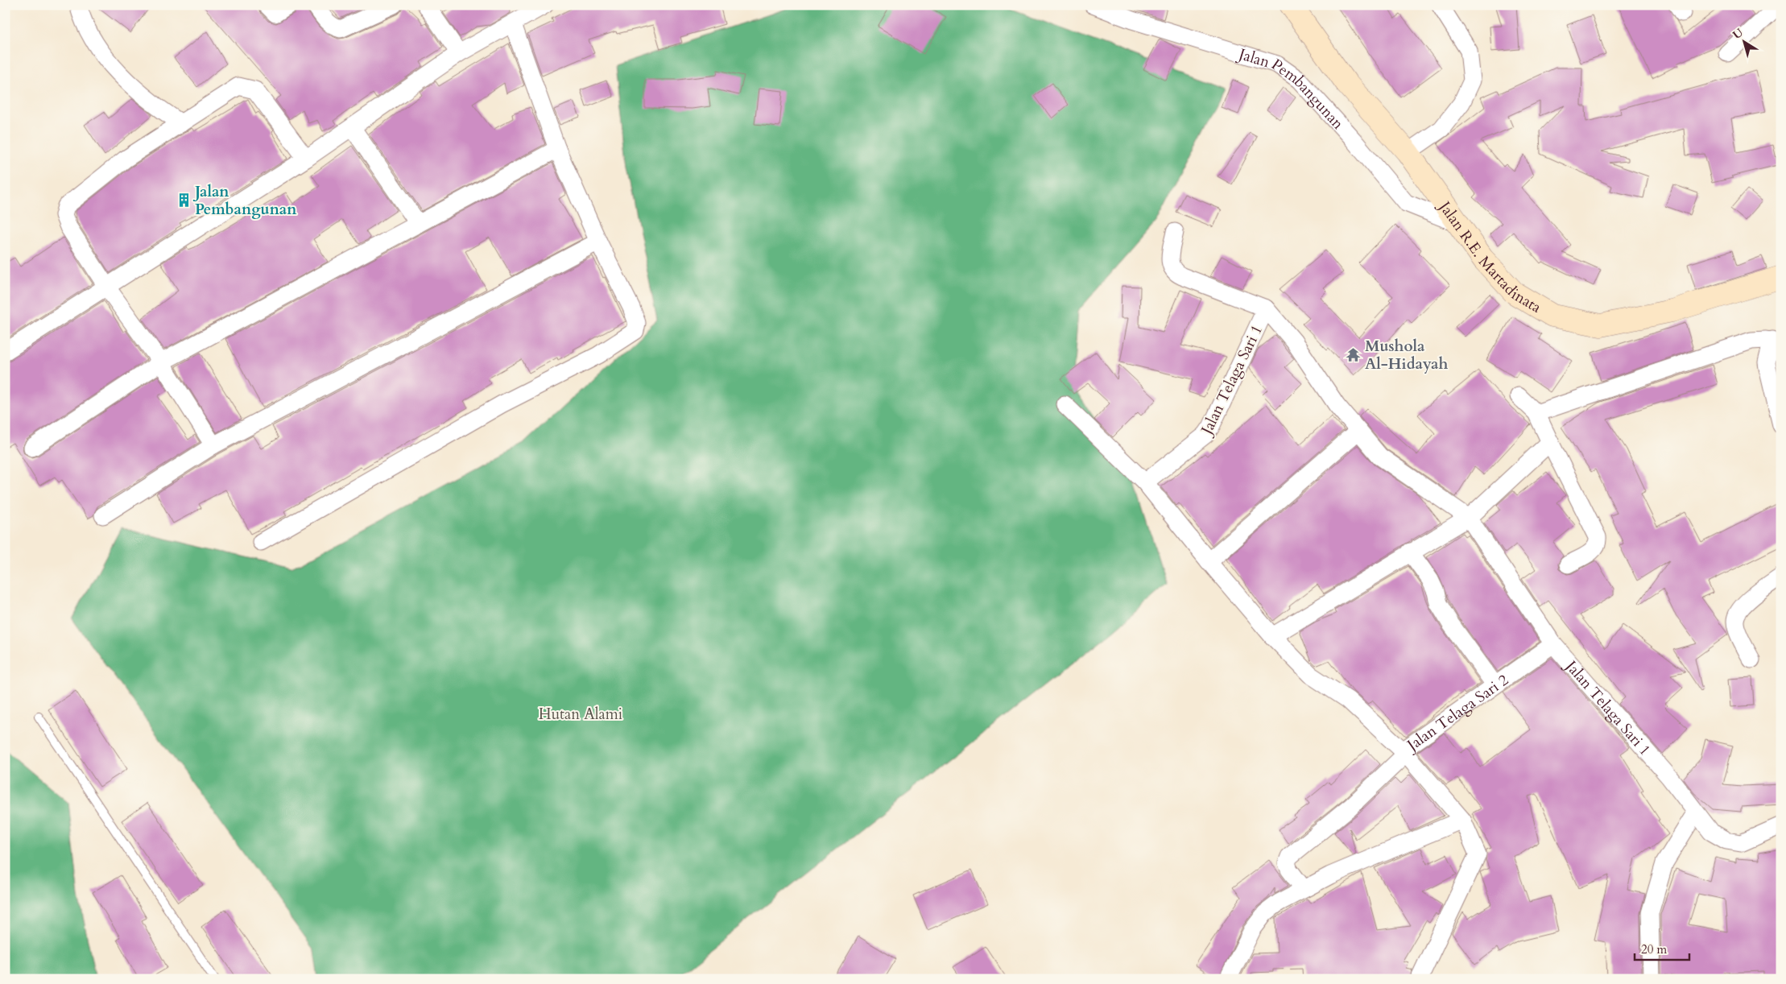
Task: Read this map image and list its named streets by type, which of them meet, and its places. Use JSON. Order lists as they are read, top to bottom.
{
  "streets": {
    "street": [
      "Jalan Pembangunan",
      "Jalan R.E. Martadinata",
      "Jalan Telaga Sari 1",
      "Jalan Telaga Sari 2"
    ]
  },
  "crossings": [
    ["Jalan Pembangunan", "Jalan R.E. Martadinata"],
    ["Jalan Telaga Sari 1", "Jalan Telaga Sari 2"]
  ],
  "parks": ["Hutan Alami"],
  "places": {
    "building": ["Jalan Pembangunan"],
    "temple": ["Mushola Al-Hidayah"]
  },
  "scale_bar": "20 m",
  "north": "top left"
}
